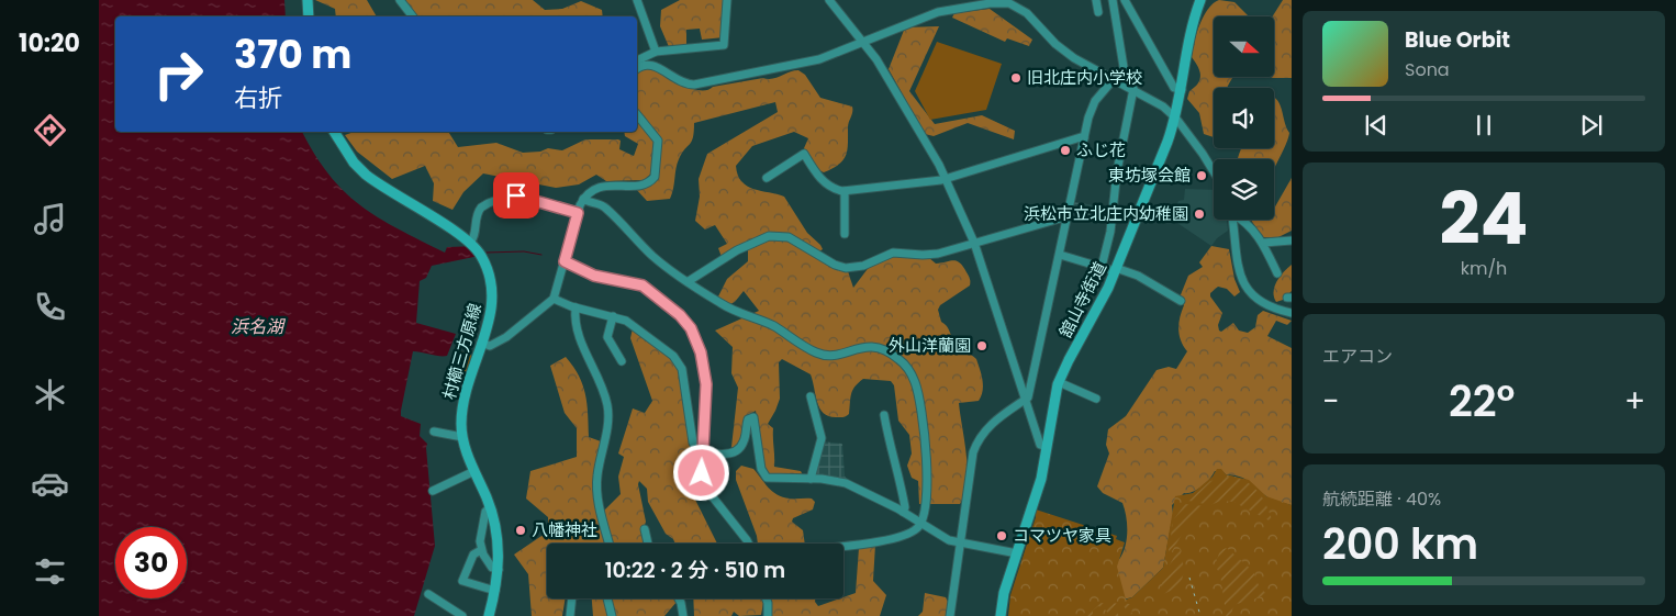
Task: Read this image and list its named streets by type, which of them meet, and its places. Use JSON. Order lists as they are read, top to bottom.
{
  "streets": {
    "main road": ["舘山寺街道", "村櫛三方原線"]
  },
  "water": ["浜名湖"],
  "places": [
    "旧北庄内小学校",
    "ふじ花",
    "東坊塚会館",
    "浜松市立北庄内幼稚園",
    "外山洋蘭園",
    "八幡神社",
    "コマツヤ家具"
  ],
  "north": "right",
  "page": {
    "tabs": "10:20",
    "turn": ["370 m", "右折"],
    "song": ["Blue Orbit", "Sona"],
    "tile": [
      ["24", "km/h"],
      "エアコン",
      ["航続距離 · 40%", "200 km"]
    ],
    "heat": ["−", "22°", "+"],
    "limit": "30",
    "trip": "10:22 · 2 分 · 510 m"
  }
}
